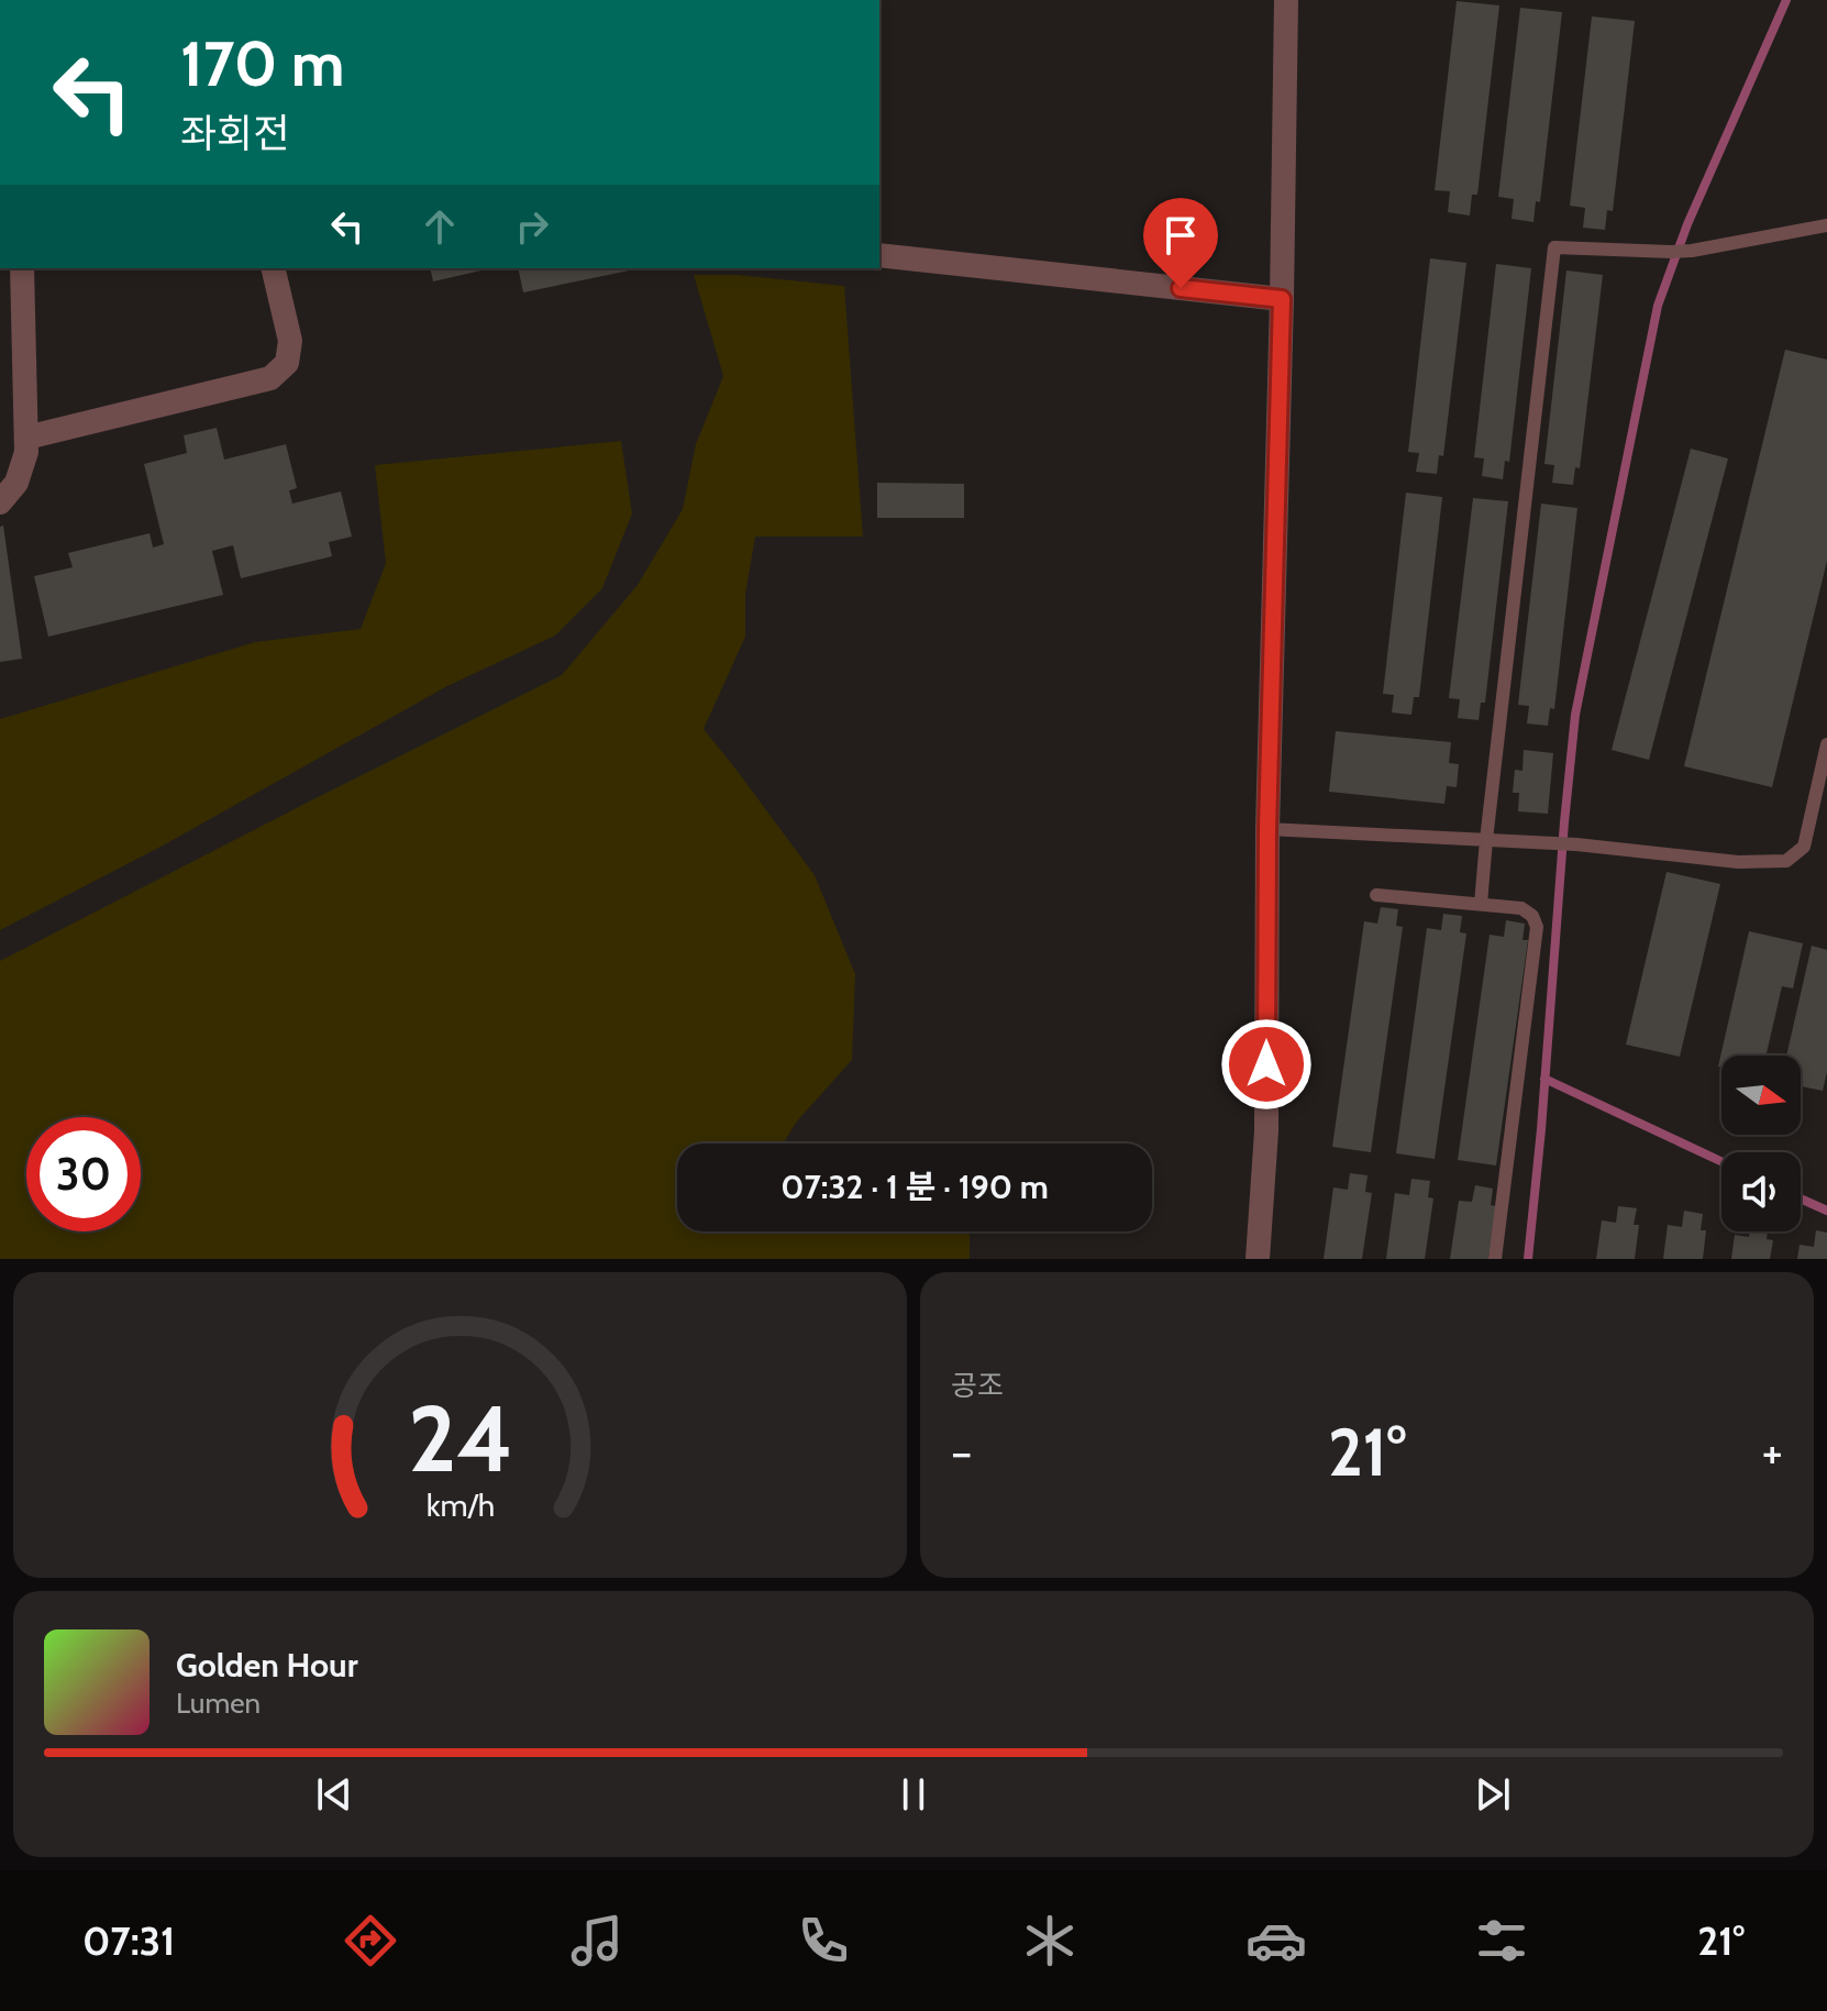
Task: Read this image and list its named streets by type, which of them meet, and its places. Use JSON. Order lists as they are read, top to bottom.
{
  "north": "right",
  "page": {
    "turn": ["170 m", "좌회전"],
    "limit": "30",
    "trip": "07:32 · 1 분 · 190 m",
    "tile": "공조",
    "heat": ["−", "21°", "+"],
    "song": ["Golden Hour", "Lumen"],
    "tabs": ["07:31", "21°"],
    "gauge": ["24", "km/h"]
  }
}
